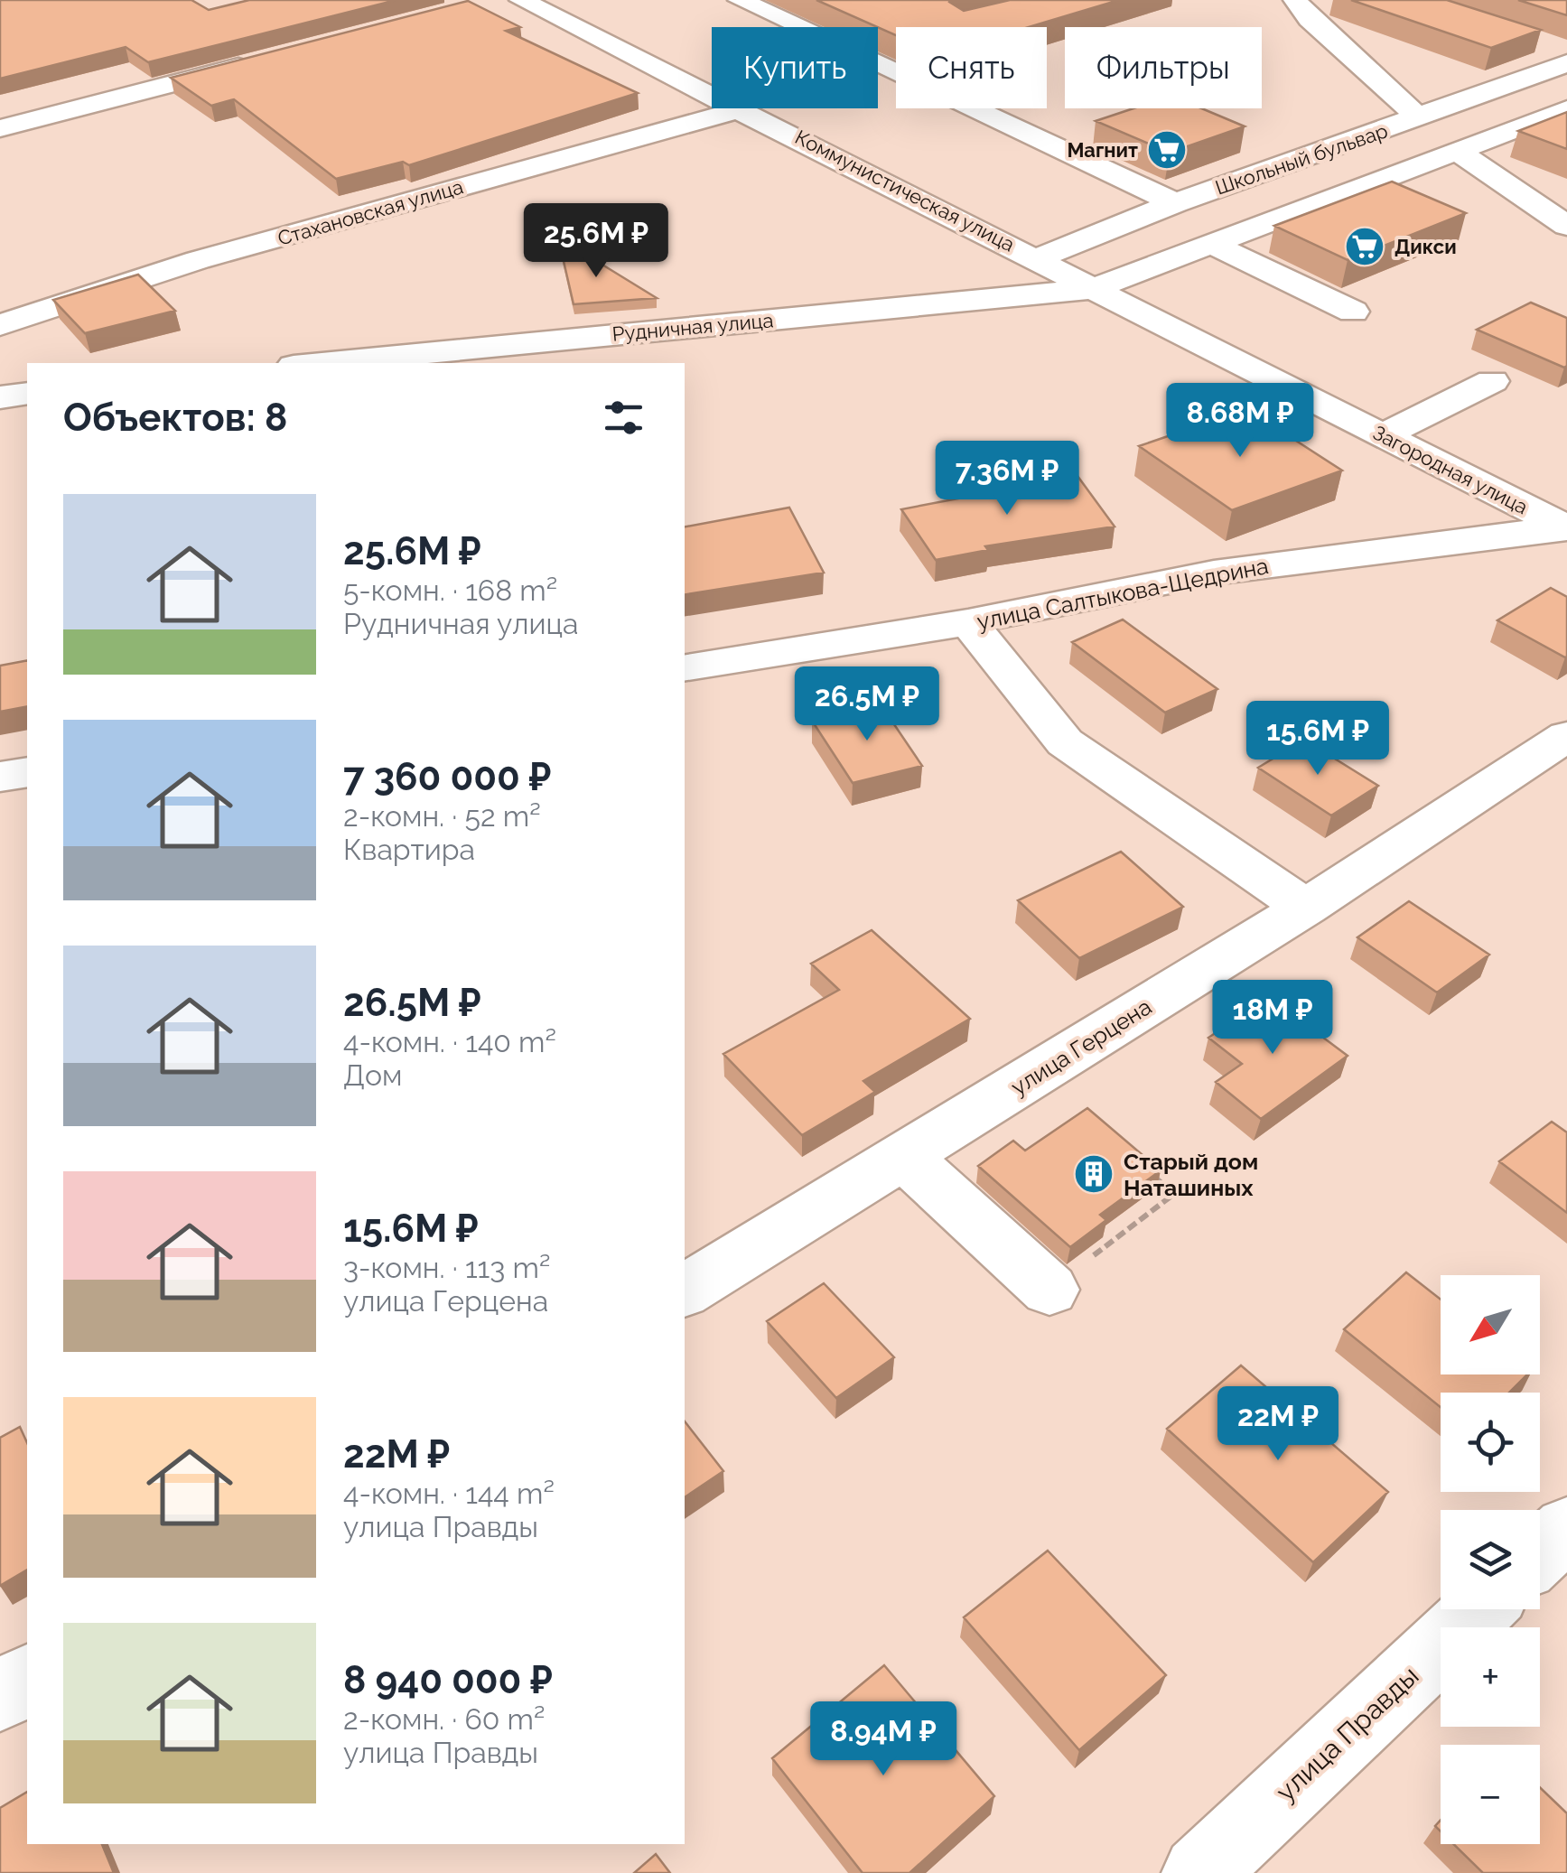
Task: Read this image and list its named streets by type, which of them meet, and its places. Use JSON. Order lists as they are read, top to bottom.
{
  "streets": {
    "street": [
      "Школьный бульвар",
      "Коммунистическая улица",
      "Стахановская улица",
      "Рудничная улица",
      "Загородная улица",
      "улица Салтыкова-Щедрина",
      "улица Герцена",
      "улица Правды"
    ]
  },
  "crossings": [
    ["Школьный бульвар", "Коммунистическая улица"],
    ["Школьный бульвар", "Рудничная улица"],
    ["Школьный бульвар", "Загородная улица"],
    ["Коммунистическая улица", "Стахановская улица"],
    ["Коммунистическая улица", "Рудничная улица"],
    ["Коммунистическая улица", "Загородная улица"],
    ["Рудничная улица", "Загородная улица"],
    ["Загородная улица", "улица Салтыкова-Щедрина"]
  ],
  "places": {
    "supermarket": ["Магнит", "Дикси"],
    "building": ["Старый дом Наташиных"]
  },
  "north": "bottom left",
  "page": {
    "chip": ["Купить", "Снять", "Фильтры"],
    "price": [
      "25.6M ₽",
      "8.68M ₽",
      "7.36M ₽",
      "26.5M ₽",
      "15.6M ₽",
      "18M ₽",
      "22M ₽",
      "8.94M ₽"
    ],
    "heading": "Объектов: 8",
    "list": [
      {
        "name": "25.6M ₽",
        "note": "5-комн. · 168 m² · Рудничная улица"
      },
      {
        "name": "7 360 000 ₽",
        "note": "2-комн. · 52 m² · Квартира"
      },
      {
        "name": "26.5M ₽",
        "note": "4-комн. · 140 m² · Дом"
      },
      {
        "name": "15.6M ₽",
        "note": "3-комн. · 113 m² · улица Герцена"
      },
      {
        "name": "22M ₽",
        "note": "4-комн. · 144 m² · улица Правды"
      },
      {
        "name": "8 940 000 ₽",
        "note": "2-комн. · 60 m² · улица Правды"
      }
    ],
    "map_buttons": ["+", "−"]
  }
}
